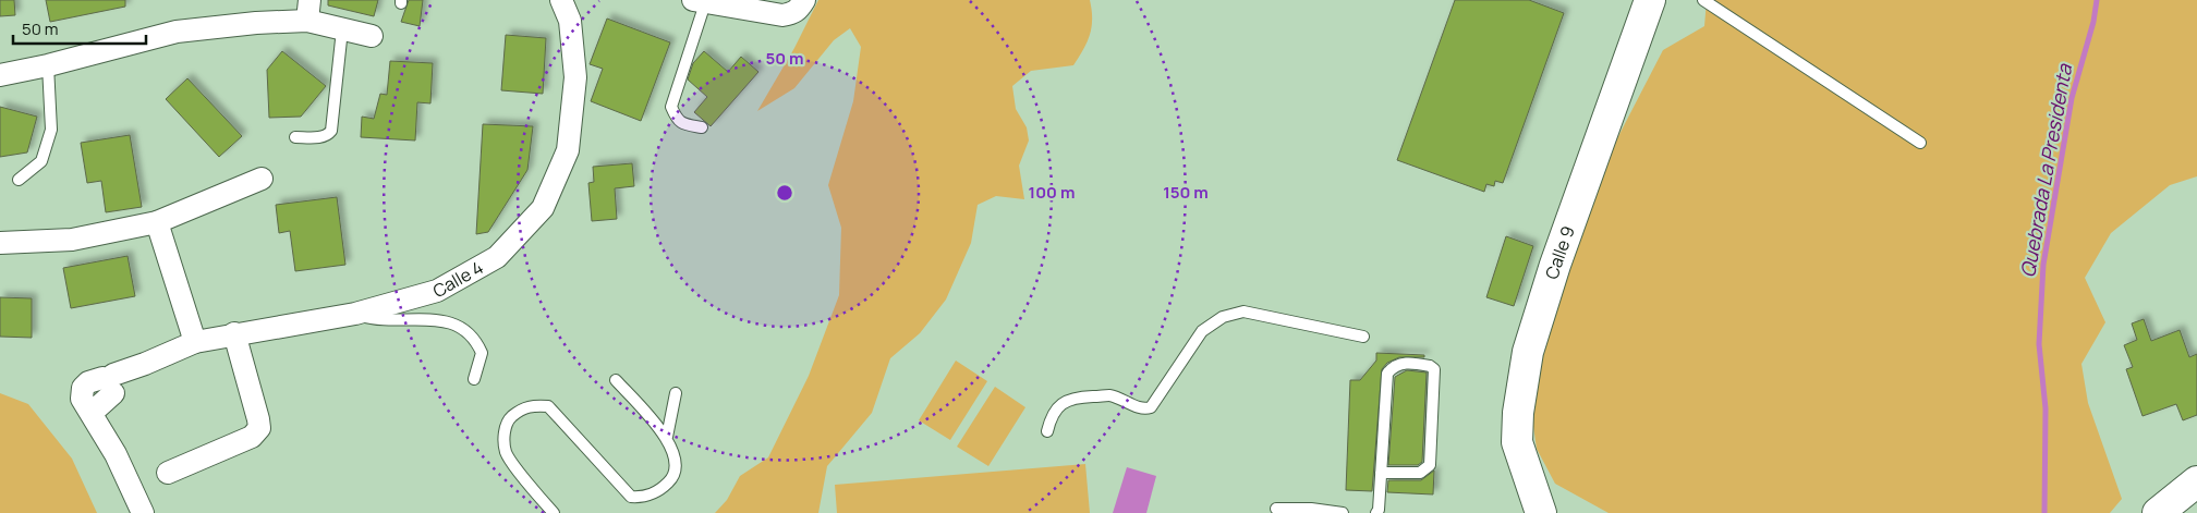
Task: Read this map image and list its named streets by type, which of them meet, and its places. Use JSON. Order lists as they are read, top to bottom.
{
  "streets": {
    "street": ["Calle 9", "Calle 4"]
  },
  "water": ["Quebrada La Presidenta"],
  "scale_bar": "50 m",
  "rings": ["50 m", "100 m", "150 m"]
}
